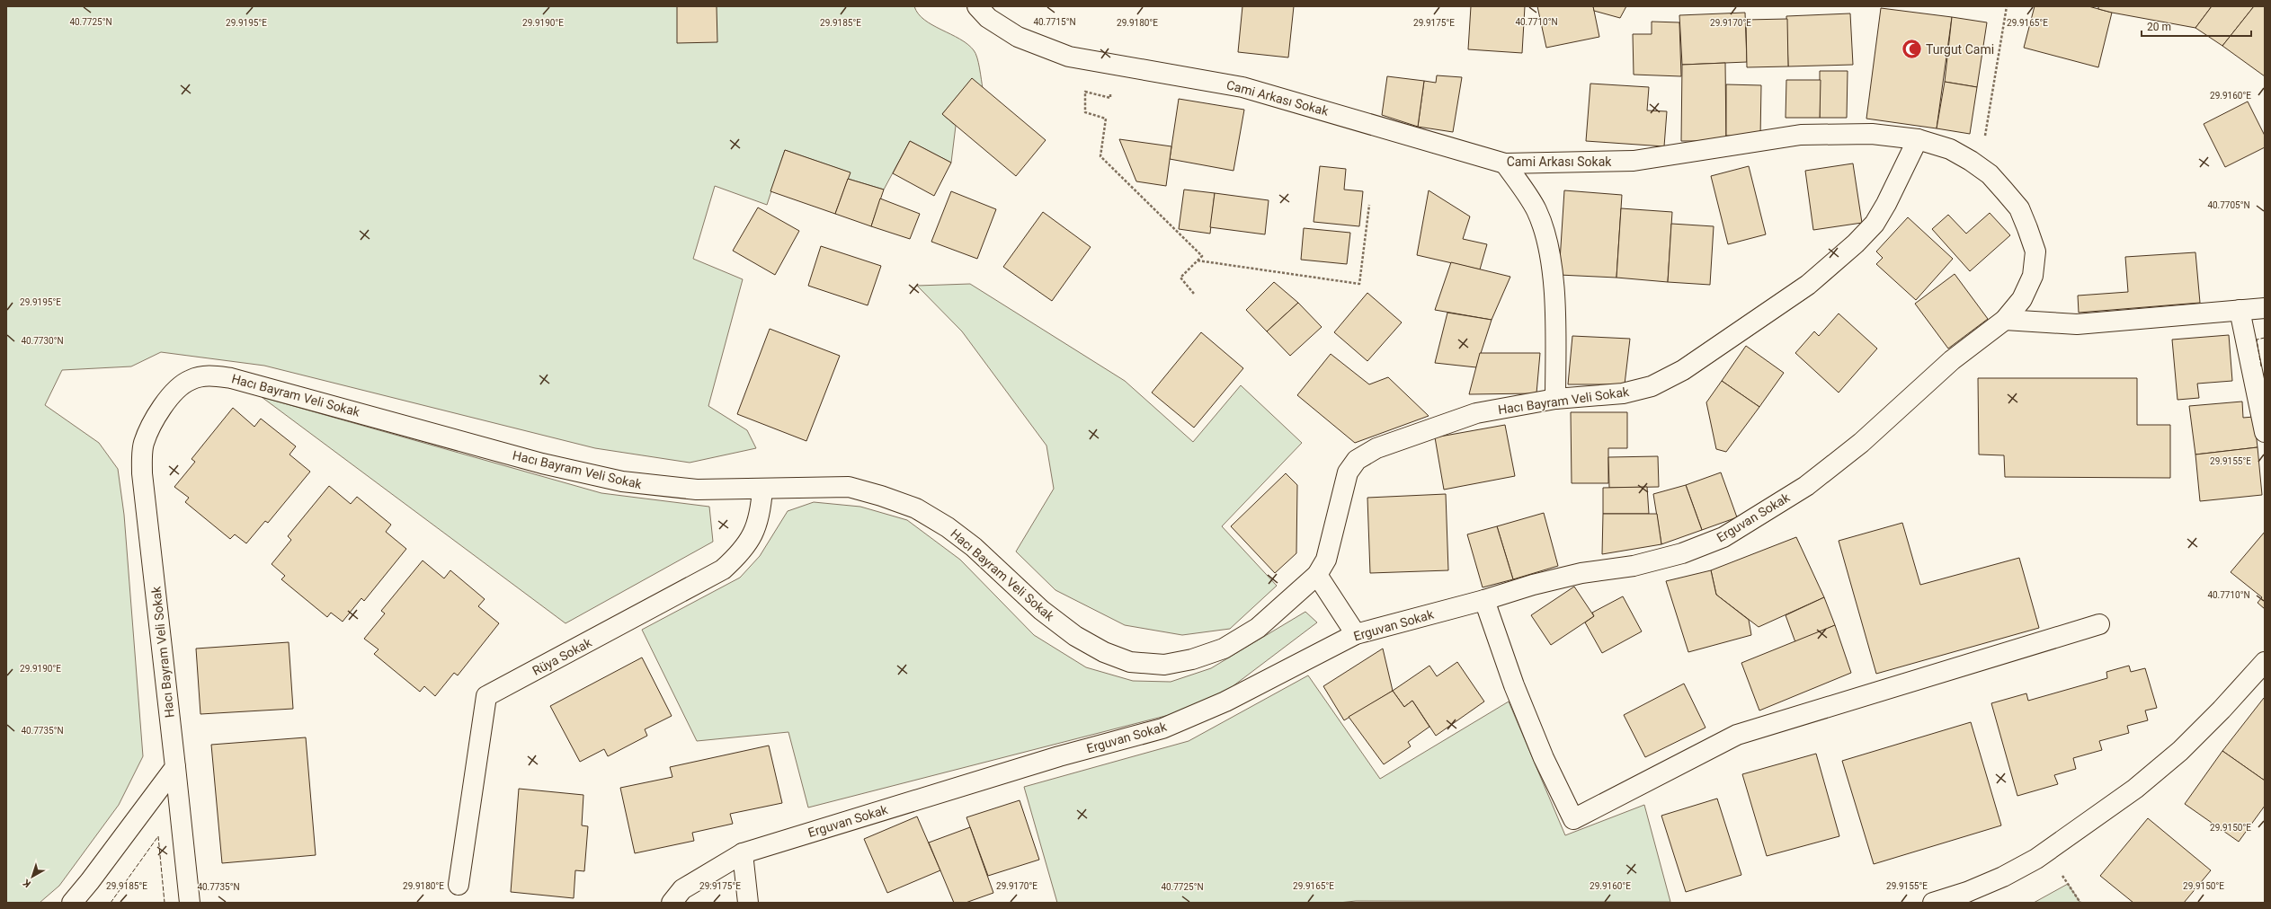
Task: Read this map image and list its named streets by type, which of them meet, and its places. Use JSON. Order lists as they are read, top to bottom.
{
  "streets": {
    "street": [
      "Cami Arkası Sokak",
      "Hacı Bayram Veli Sokak",
      "Erguvan Sokak",
      "Rüya Sokak"
    ]
  },
  "crossings": [
    ["Cami Arkası Sokak", "Hacı Bayram Veli Sokak"],
    ["Cami Arkası Sokak", "Erguvan Sokak"],
    ["Hacı Bayram Veli Sokak", "Rüya Sokak"]
  ],
  "places": {
    "mosque": ["Turgut Cami"]
  },
  "scale_bar": "20 m",
  "north": "bottom left",
  "coordinates": [
    "40.7725°N",
    "40.7715°N",
    "40.7710°N",
    "29.9195°E",
    "29.9190°E",
    "29.9185°E",
    "29.9180°E",
    "29.9175°E",
    "29.9170°E",
    "29.9165°E",
    "29.9160°E",
    "40.7705°N",
    "40.7730°N",
    "29.9155°E",
    "40.7735°N",
    "29.9150°E"
  ]
}
